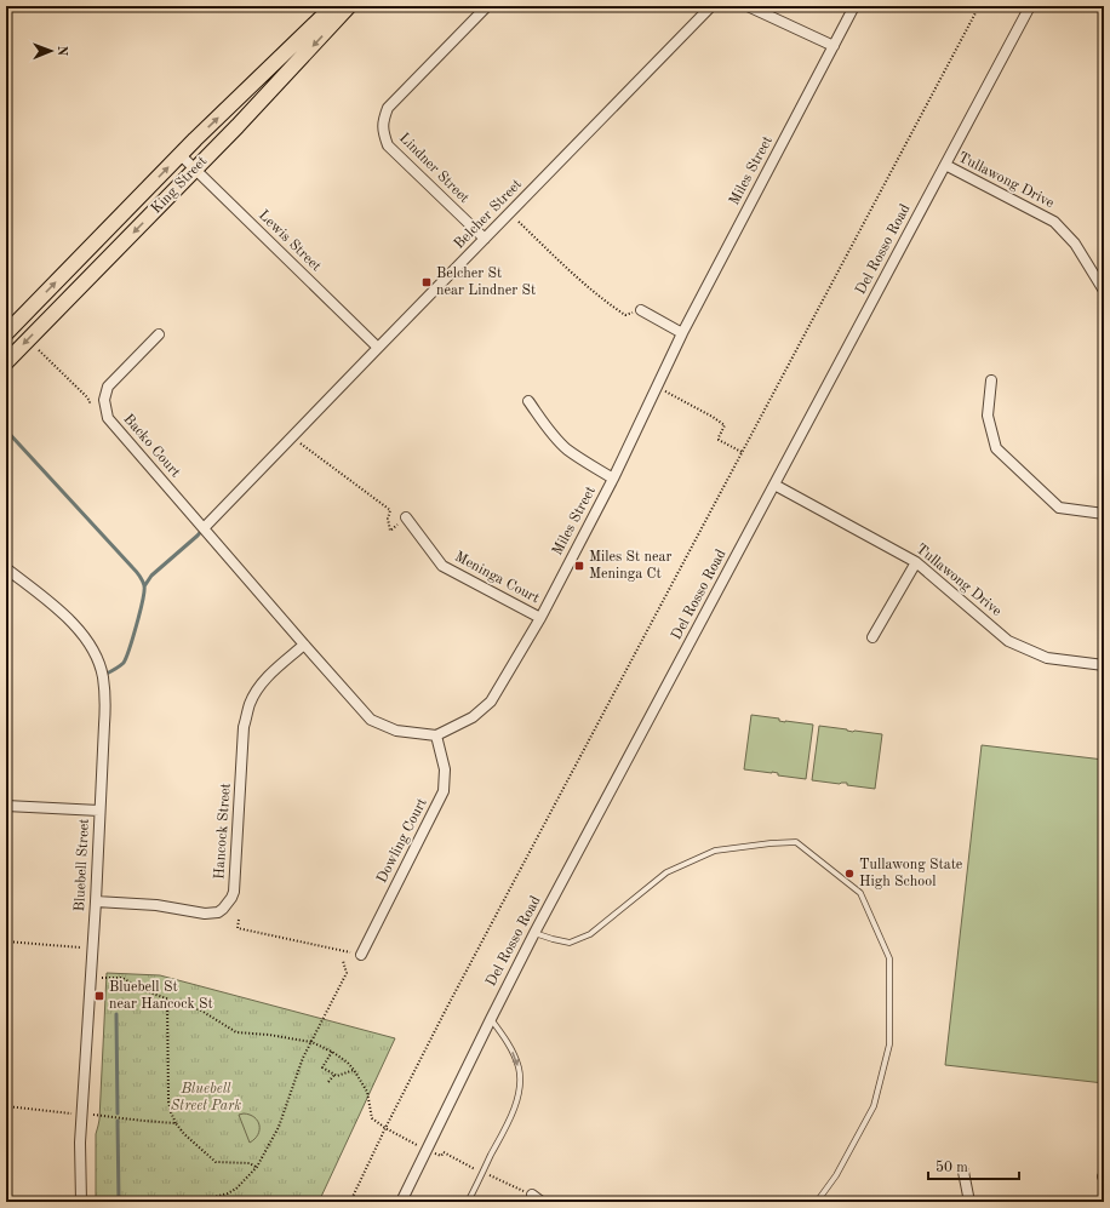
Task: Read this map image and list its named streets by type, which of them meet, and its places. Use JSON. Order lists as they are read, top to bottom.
{
  "streets": {
    "main road": ["King Street"],
    "street": [
      "Lindner Street",
      "Miles Street",
      "Tullawong Drive",
      "Belcher Street",
      "Lewis Street",
      "Del Rosso Road",
      "Backo Court",
      "Meninga Court",
      "Hancock Street",
      "Dowling Court",
      "Bluebell Street"
    ]
  },
  "crossings": [
    ["Lindner Street", "Belcher Street"],
    ["Miles Street", "Meninga Court"],
    ["Miles Street", "Dowling Court"],
    ["Tullawong Drive", "Del Rosso Road"],
    ["King Street", "Lewis Street"],
    ["Belcher Street", "Lewis Street"],
    ["Belcher Street", "Backo Court"],
    ["Hancock Street", "Bluebell Street"]
  ],
  "parks": ["Bluebell Street Park"],
  "places": {
    "transit": ["Belcher St near Lindner St", "Miles St near Meninga Ct", "Bluebell St near Hancock St"],
    "other": ["Tullawong State High School"]
  },
  "scale_bar": "50 m",
  "north": "right"
}
